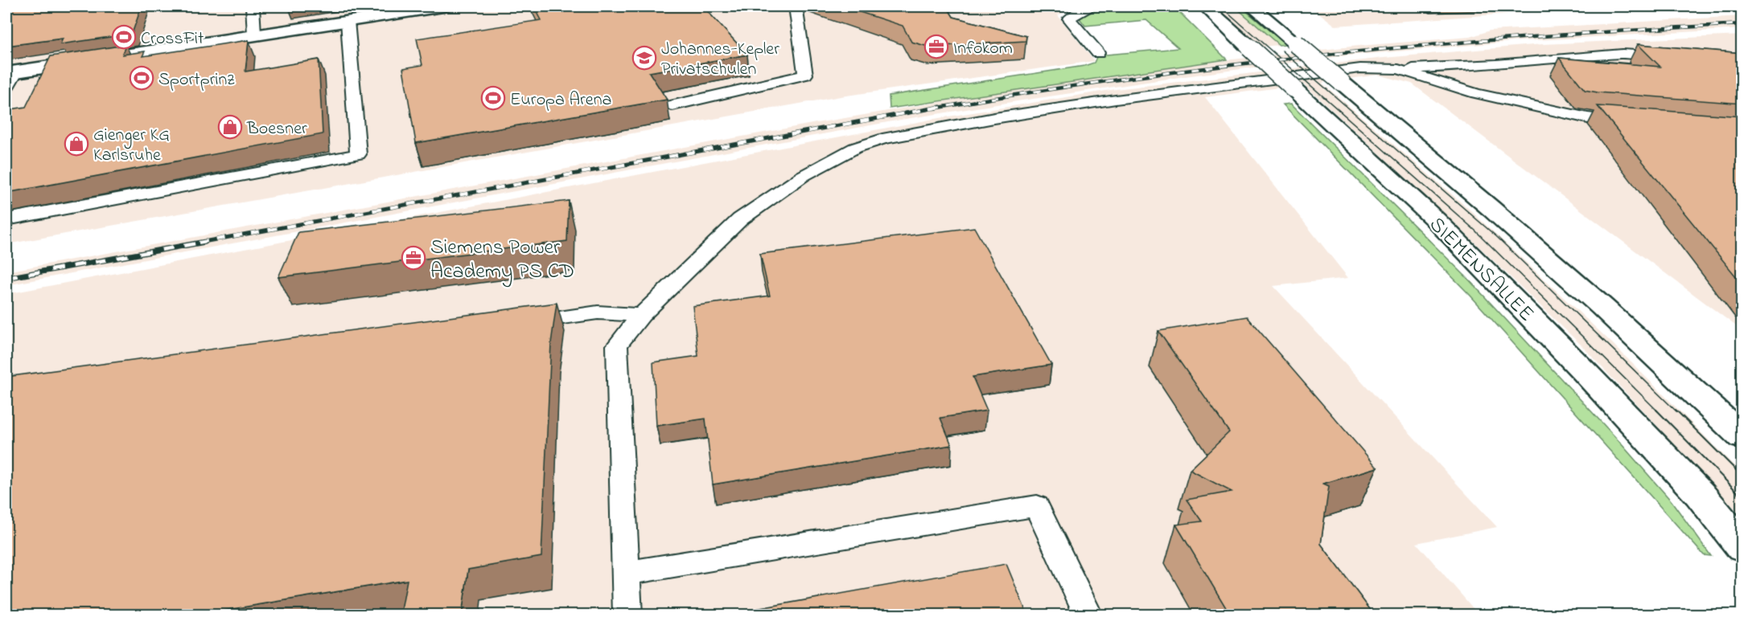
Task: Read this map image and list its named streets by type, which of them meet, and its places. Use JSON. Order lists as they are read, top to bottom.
{
  "streets": {
    "main road": ["SIEMENSALLEE"]
  },
  "places": {
    "sports": ["CrossFit", "Sportprinz", "Europa Arena"],
    "office": ["Infokom", "Siemens Power Academy PS CD"],
    "school or university": ["Johannes-Kepler Privatschulen"],
    "shop": ["Boesner", "Gienger KG Karlsruhe"]
  }
}
